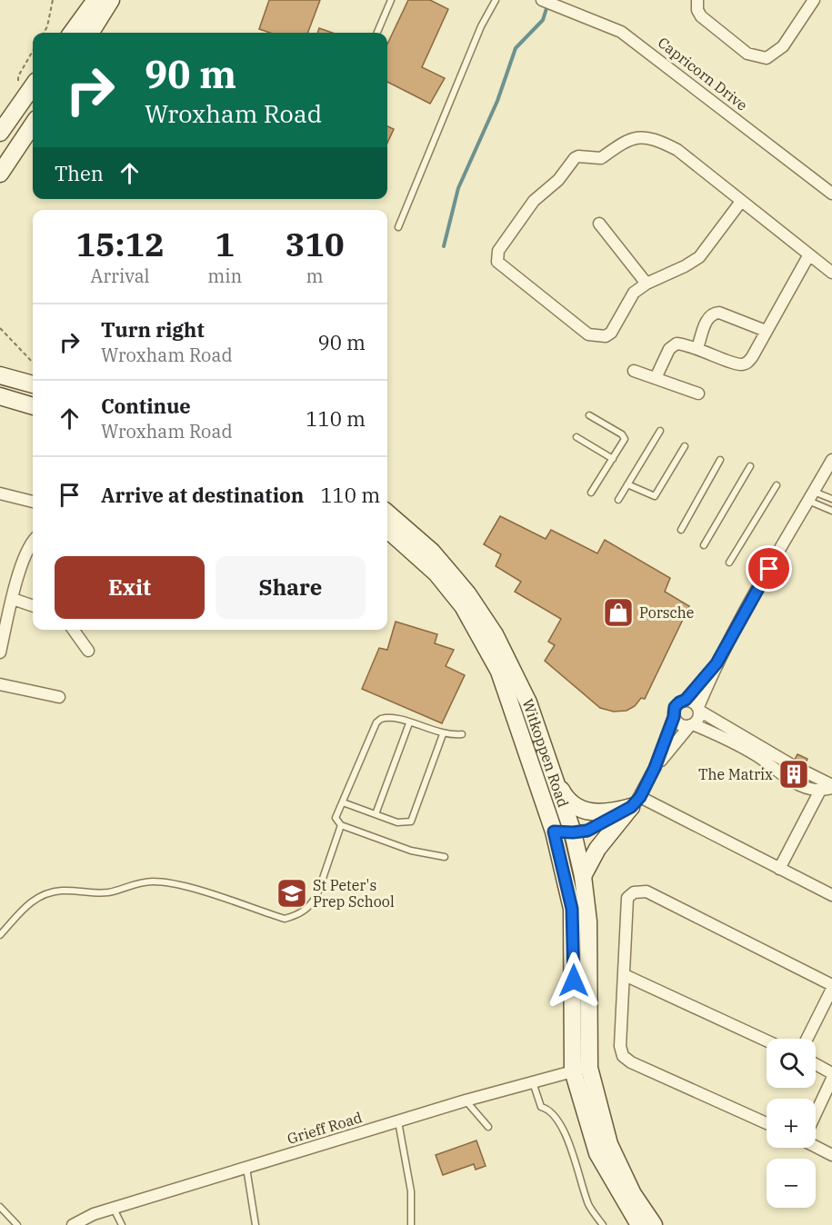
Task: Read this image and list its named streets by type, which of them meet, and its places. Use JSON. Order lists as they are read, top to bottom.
{
  "streets": {
    "main road": ["Witkoppen Road"],
    "street": ["Capricorn Drive", "Grieff Road"]
  },
  "crossings": [
    ["Witkoppen Road", "Grieff Road"]
  ],
  "places": {
    "shop": ["Porsche"],
    "building": ["The Matrix"],
    "school or university": ["St Peter's Prep School"]
  },
  "page": {
    "turn": ["90 m", "Wroxham Road"],
    "then": "Then",
    "eta": [
      "15:12",
      "Arrival",
      "1",
      "min",
      "310",
      "m"
    ],
    "list": [
      {
        "name": "Turn right",
        "note": "Wroxham Road",
        "value": "90 m"
      },
      {
        "name": "Continue",
        "note": "Wroxham Road",
        "value": "110 m"
      },
      {
        "name": "Arrive at destination",
        "value": "110 m"
      }
    ],
    "buttons": ["Exit", "Share"],
    "map_buttons": ["+", "−"]
  }
}
